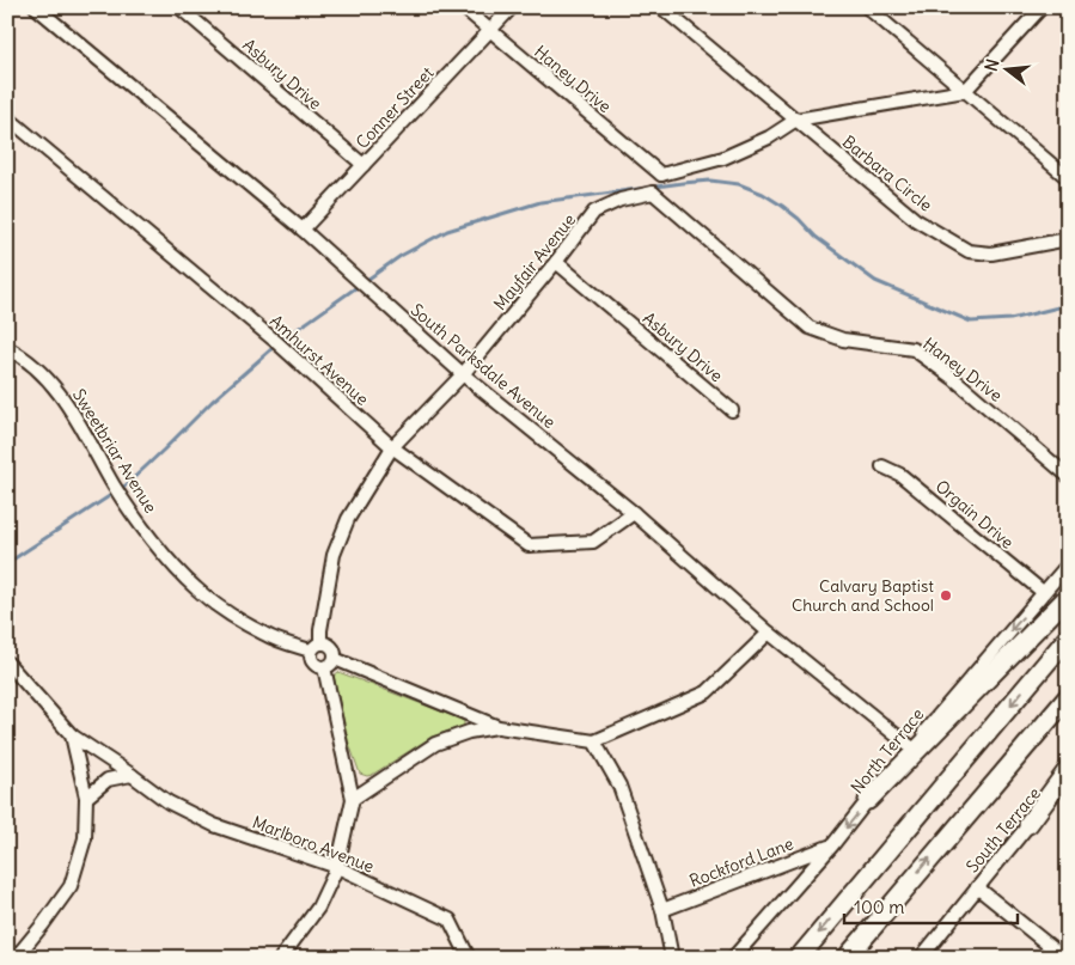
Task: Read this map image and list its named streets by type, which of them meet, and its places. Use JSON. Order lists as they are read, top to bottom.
{
  "streets": {
    "street": [
      "Asbury Drive",
      "Haney Drive",
      "Conner Street",
      "Barbara Circle",
      "Mayfair Avenue",
      "Amhurst Avenue",
      "South Parksdale Avenue",
      "Sweetbriar Avenue",
      "Orgain Drive",
      "North Terrace",
      "South Terrace",
      "Marlboro Avenue",
      "Rockford Lane"
    ]
  },
  "crossings": [
    ["Asbury Drive", "Conner Street"],
    ["Asbury Drive", "Mayfair Avenue"],
    ["Haney Drive", "Conner Street"],
    ["Haney Drive", "Mayfair Avenue"],
    ["Conner Street", "South Parksdale Avenue"],
    ["Mayfair Avenue", "Amhurst Avenue"],
    ["Mayfair Avenue", "South Parksdale Avenue"],
    ["Mayfair Avenue", "Sweetbriar Avenue"],
    ["Amhurst Avenue", "South Parksdale Avenue"],
    ["South Parksdale Avenue", "North Terrace"],
    ["Orgain Drive", "North Terrace"],
    ["North Terrace", "Rockford Lane"]
  ],
  "one_way": ["North Terrace"],
  "places": ["Calvary Baptist Church and School"],
  "scale_bar": "100 m",
  "north": "left"
}
